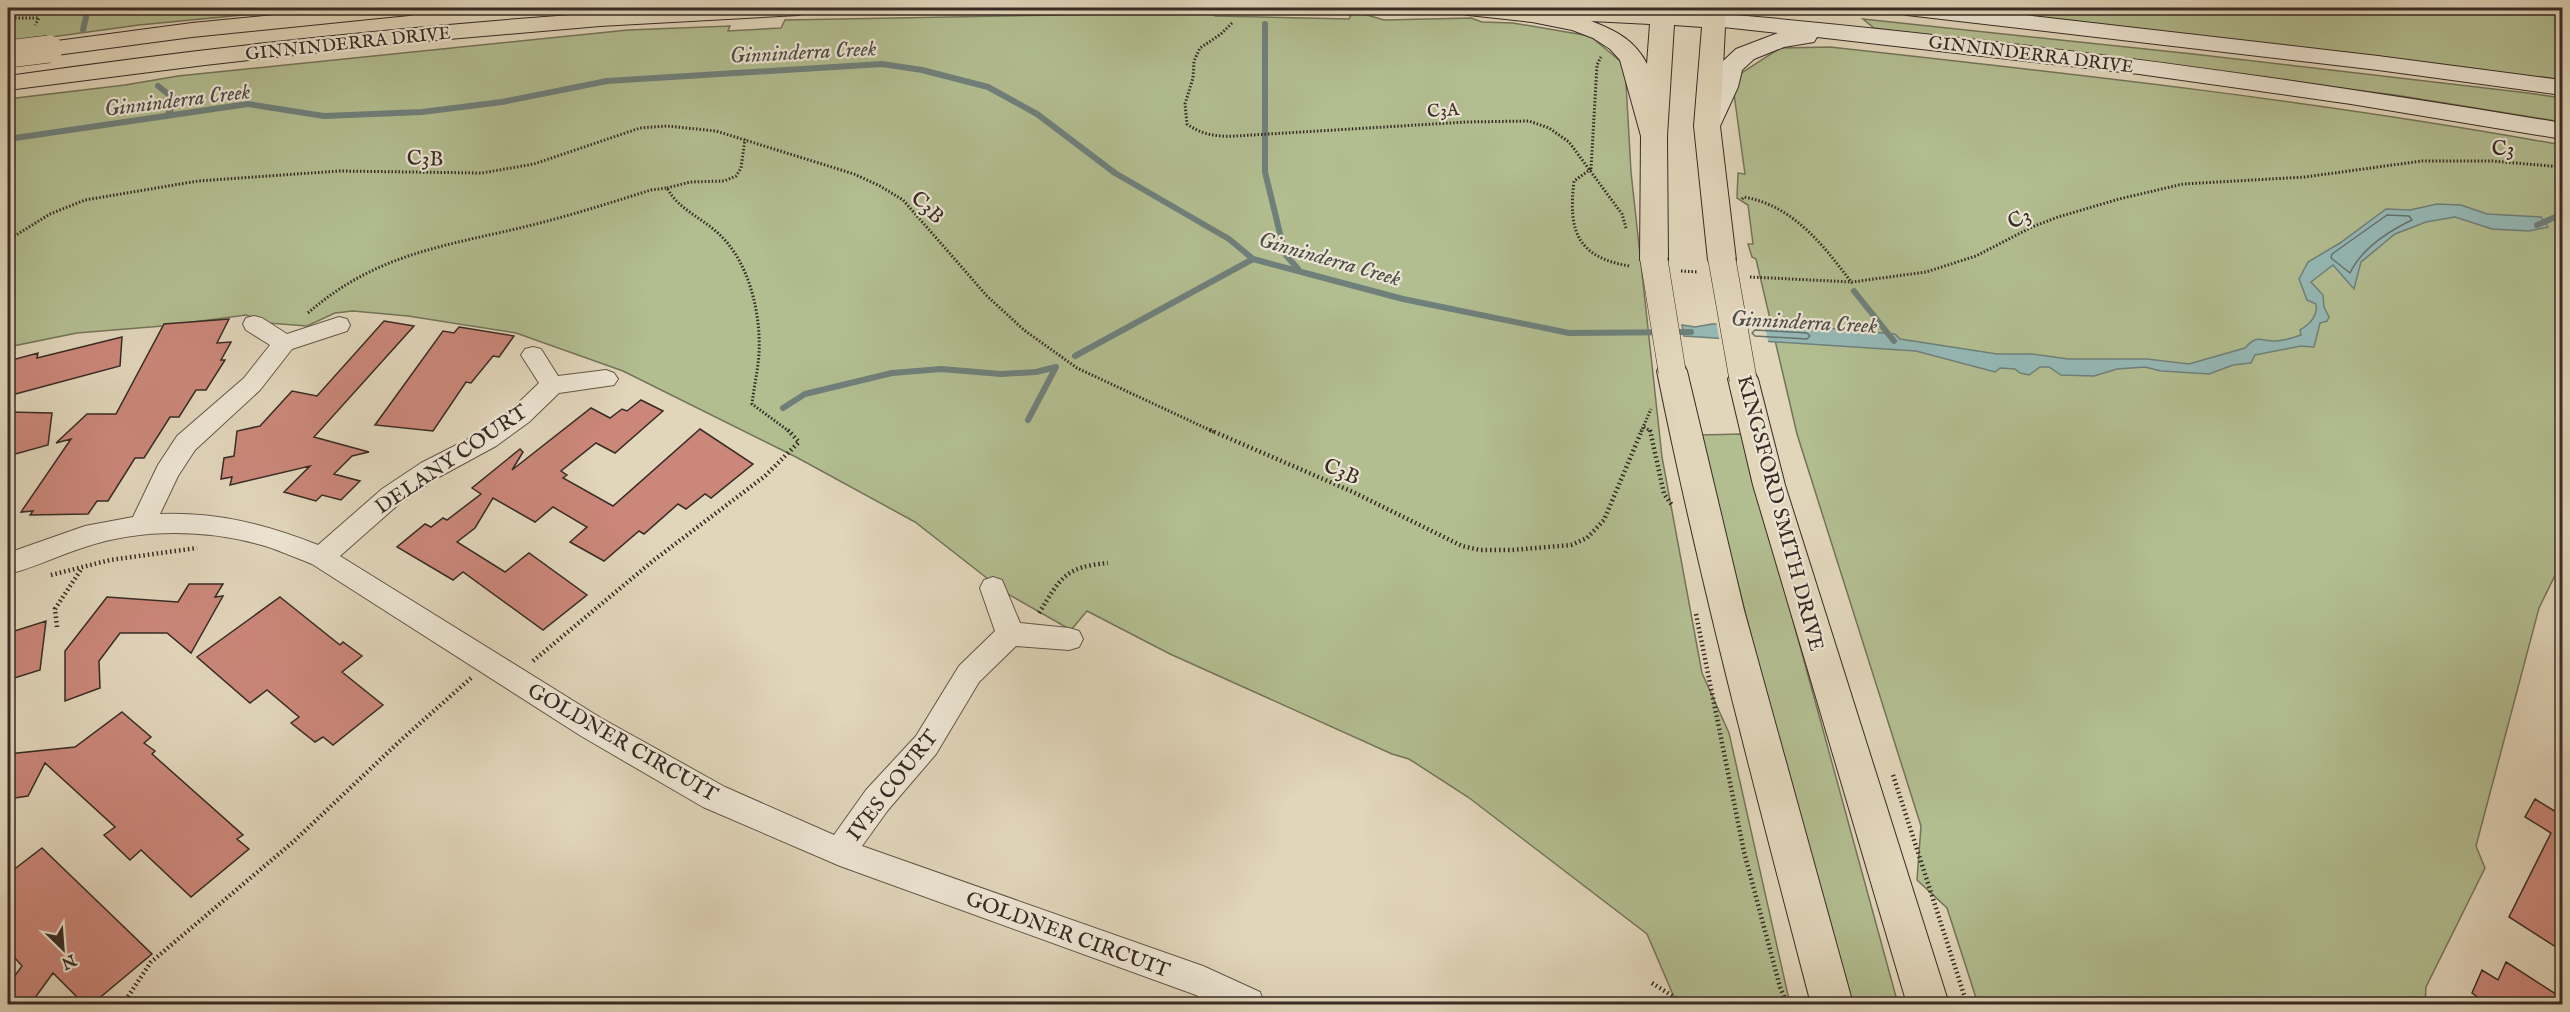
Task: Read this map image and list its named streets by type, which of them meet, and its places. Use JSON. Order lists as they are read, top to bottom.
{
  "streets": {
    "main road": ["GINNINDERRA DRIVE", "KINGSFORD SMITH DRIVE"],
    "street": ["DELANY COURT", "GOLDNER CIRCUIT", "IVES COURT"],
    "path": ["C3A", "C3", "C3B"]
  },
  "crossings": [
    ["GINNINDERRA DRIVE", "KINGSFORD SMITH DRIVE"],
    ["DELANY COURT", "GOLDNER CIRCUIT"],
    ["GOLDNER CIRCUIT", "IVES COURT"]
  ],
  "water": ["Ginninderra Creek"],
  "north": "bottom right"
}
